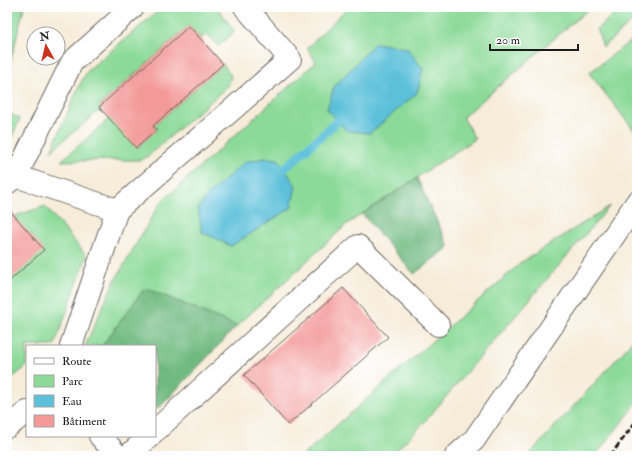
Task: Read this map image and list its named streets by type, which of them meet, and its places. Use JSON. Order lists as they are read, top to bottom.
{
  "legend": [
    "Route",
    "Parc",
    "Eau",
    "Bâtiment"
  ],
  "scale_bar": "20 m",
  "north": "top"
}
